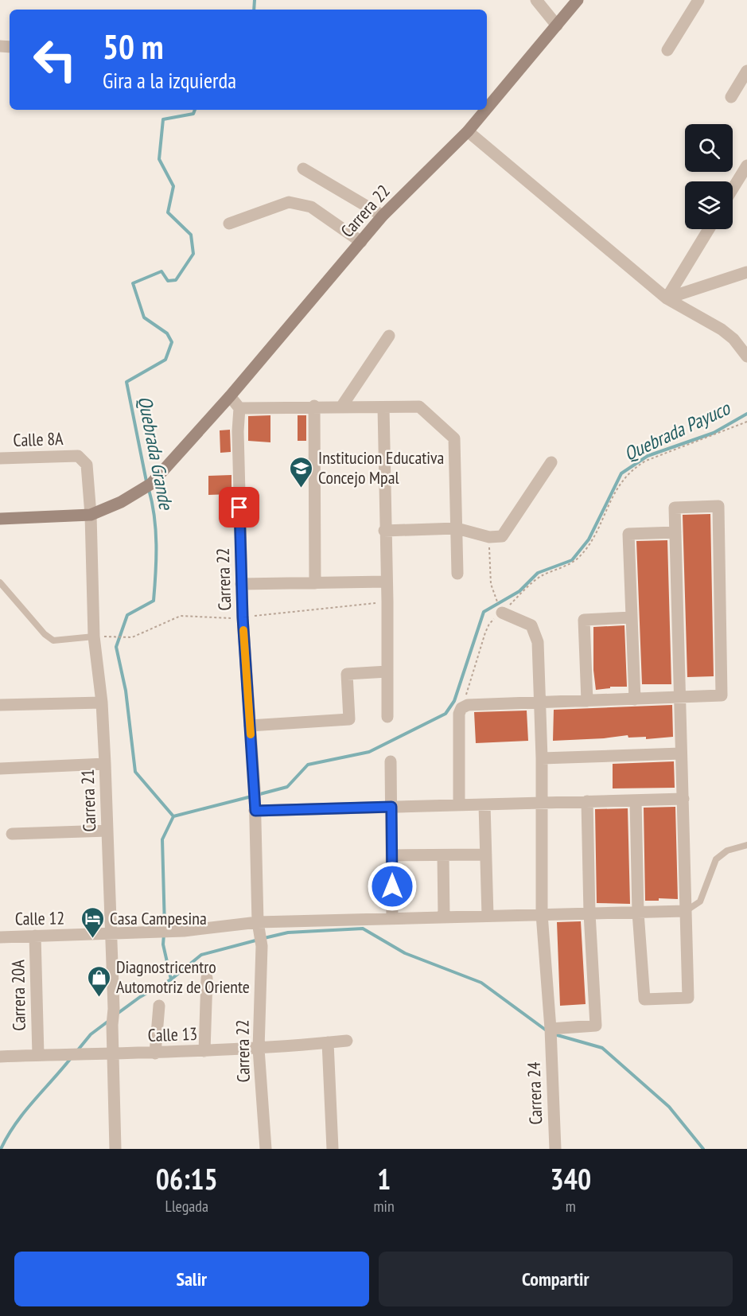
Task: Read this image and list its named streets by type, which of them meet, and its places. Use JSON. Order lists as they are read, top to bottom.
{
  "streets": {
    "main road": ["Carrera 22"],
    "street": [
      "Calle 8A",
      "Carrera 21",
      "Calle 12",
      "Carrera 20A",
      "Calle 13",
      "Carrera 24"
    ]
  },
  "crossings": [
    ["Carrera 22", "Carrera 21"],
    ["Carrera 22", "Calle 12"],
    ["Carrera 22", "Calle 13"],
    ["Calle 8A", "Carrera 21"],
    ["Carrera 21", "Calle 12"],
    ["Carrera 21", "Calle 13"],
    ["Calle 12", "Carrera 20A"],
    ["Calle 12", "Carrera 24"],
    ["Carrera 20A", "Calle 13"]
  ],
  "water": ["Quebrada Payuco", "Quebrada Grande"],
  "places": {
    "school or university": ["Institucion Educativa Concejo Mpal"],
    "hotel": ["Casa Campesina"],
    "shop": ["Diagnostricentro Automotriz de Oriente"]
  },
  "page": {
    "turn": ["50 m", "Gira a la izquierda"],
    "eta": [
      "06:15",
      "Llegada",
      "1",
      "min",
      "340",
      "m"
    ],
    "buttons": ["Salir", "Compartir"]
  }
}
